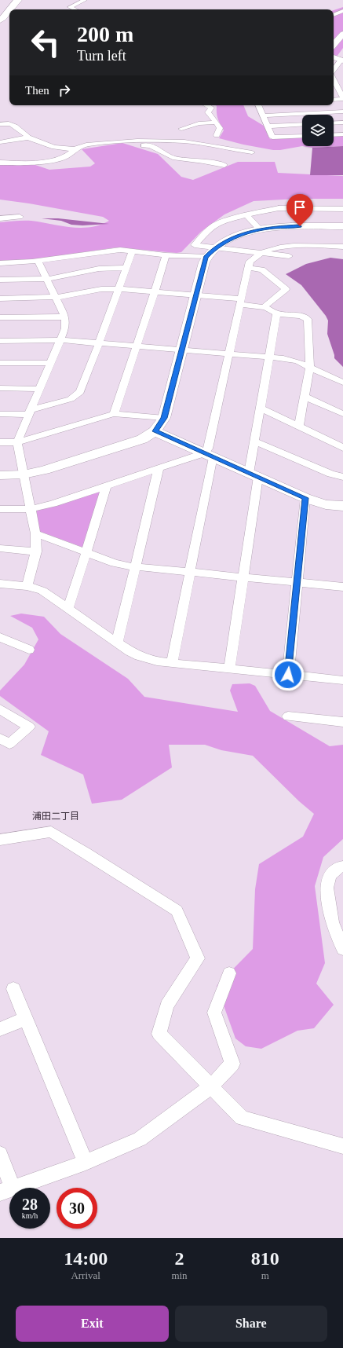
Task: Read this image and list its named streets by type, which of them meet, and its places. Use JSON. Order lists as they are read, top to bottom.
{
  "districts": ["浦田二丁目"],
  "page": {
    "turn": ["200 m", "Turn left"],
    "then": "Then",
    "speed": "28 km/h",
    "limit": "30",
    "eta": [
      "14:00",
      "Arrival",
      "2",
      "min",
      "810",
      "m"
    ],
    "buttons": ["Exit", "Share"]
  }
}
